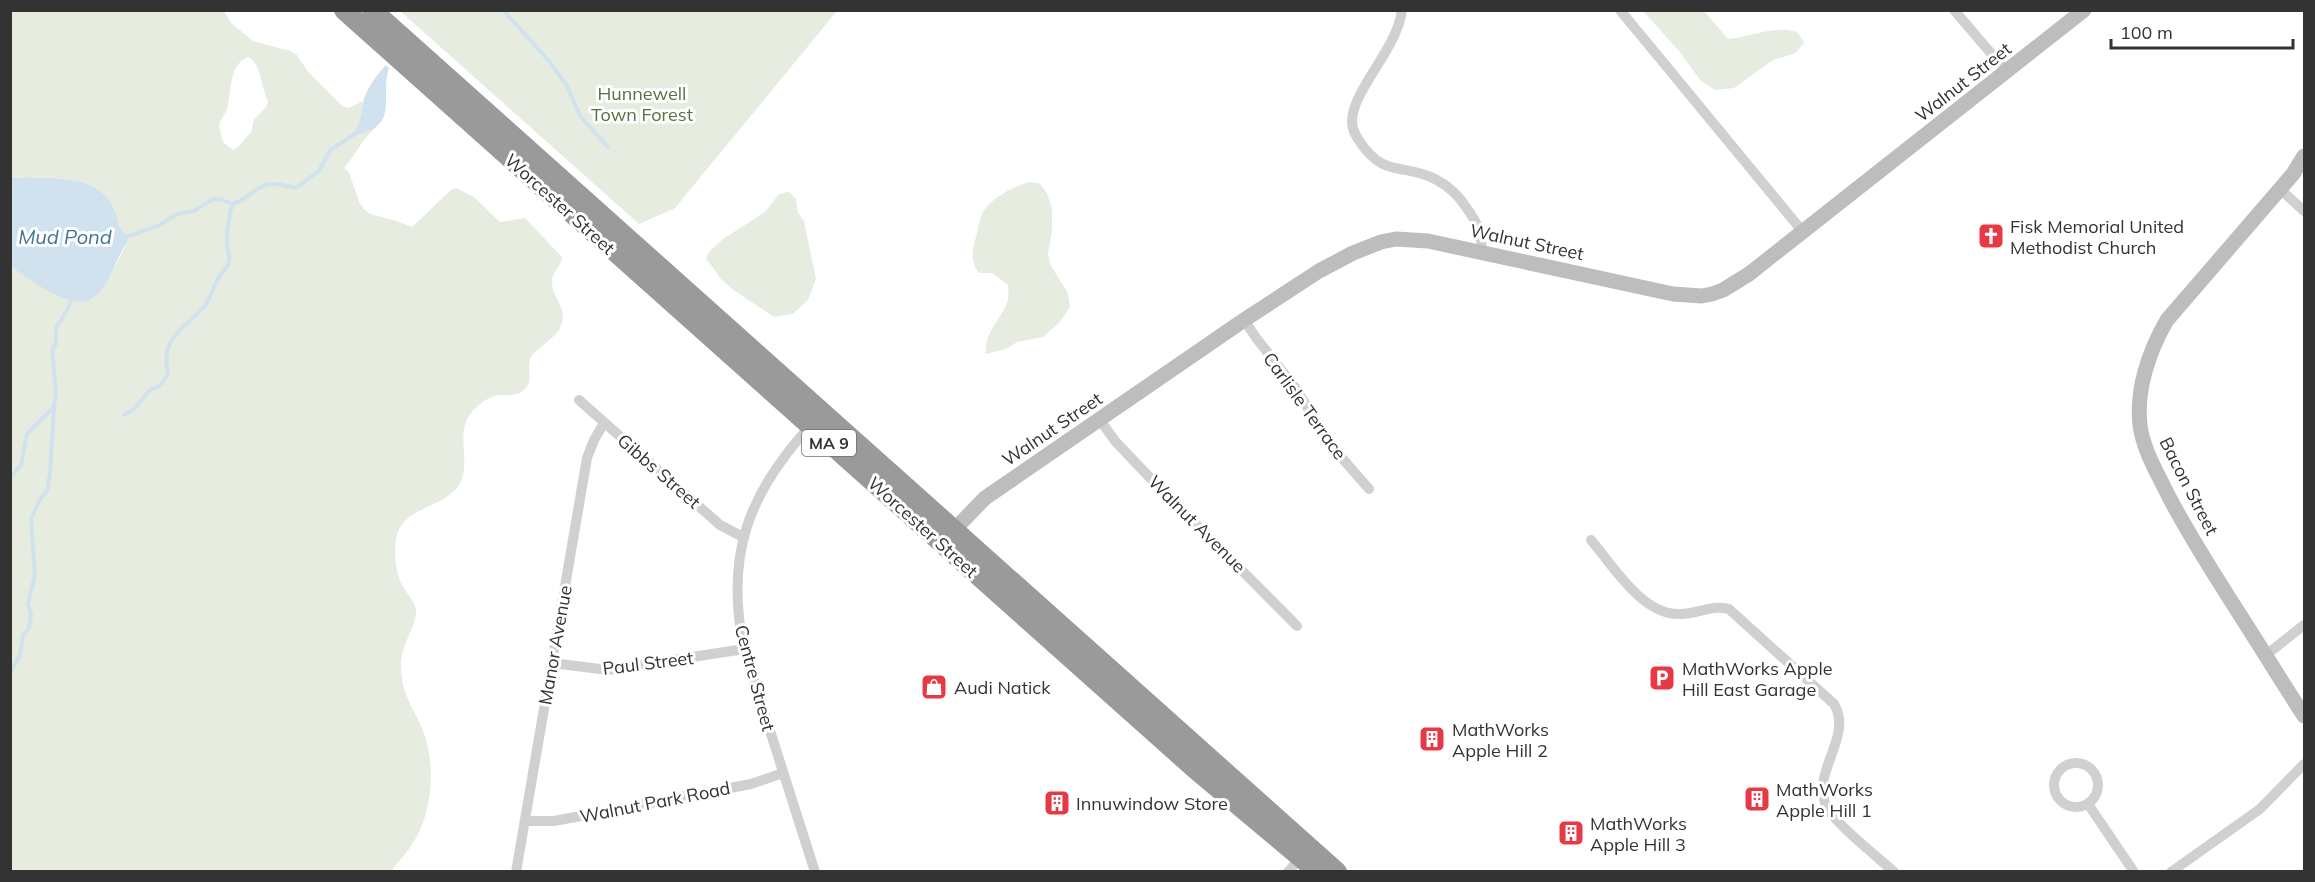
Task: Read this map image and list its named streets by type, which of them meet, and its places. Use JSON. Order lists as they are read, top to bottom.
{
  "streets": {
    "highway": ["Worcester Street", "MA 9"],
    "street": [
      "Walnut Street",
      "Carlisle Terrace",
      "Gibbs Street",
      "Bacon Street",
      "Walnut Avenue",
      "Manor Avenue",
      "Paul Street",
      "Centre Street",
      "Walnut Park Road"
    ]
  },
  "crossings": [
    ["Walnut Street", "Worcester Street"],
    ["Walnut Street", "Carlisle Terrace"],
    ["Walnut Street", "Walnut Avenue"],
    ["Worcester Street", "Centre Street"],
    ["Gibbs Street", "Manor Avenue"],
    ["Gibbs Street", "Centre Street"],
    ["Manor Avenue", "Paul Street"],
    ["Manor Avenue", "Walnut Park Road"],
    ["Paul Street", "Centre Street"],
    ["Centre Street", "Walnut Park Road"]
  ],
  "water": ["Mud Pond"],
  "parks": ["Hunnewell Town Forest"],
  "places": {
    "church": ["Fisk Memorial United Methodist Church"],
    "parking": ["MathWorks Apple Hill East Garage"],
    "shop": ["Audi Natick"],
    "building": [
      "MathWorks Apple Hill 2",
      "MathWorks Apple Hill 1",
      "Innuwindow Store",
      "MathWorks Apple Hill 3"
    ]
  },
  "scale_bar": "100 m"
}
